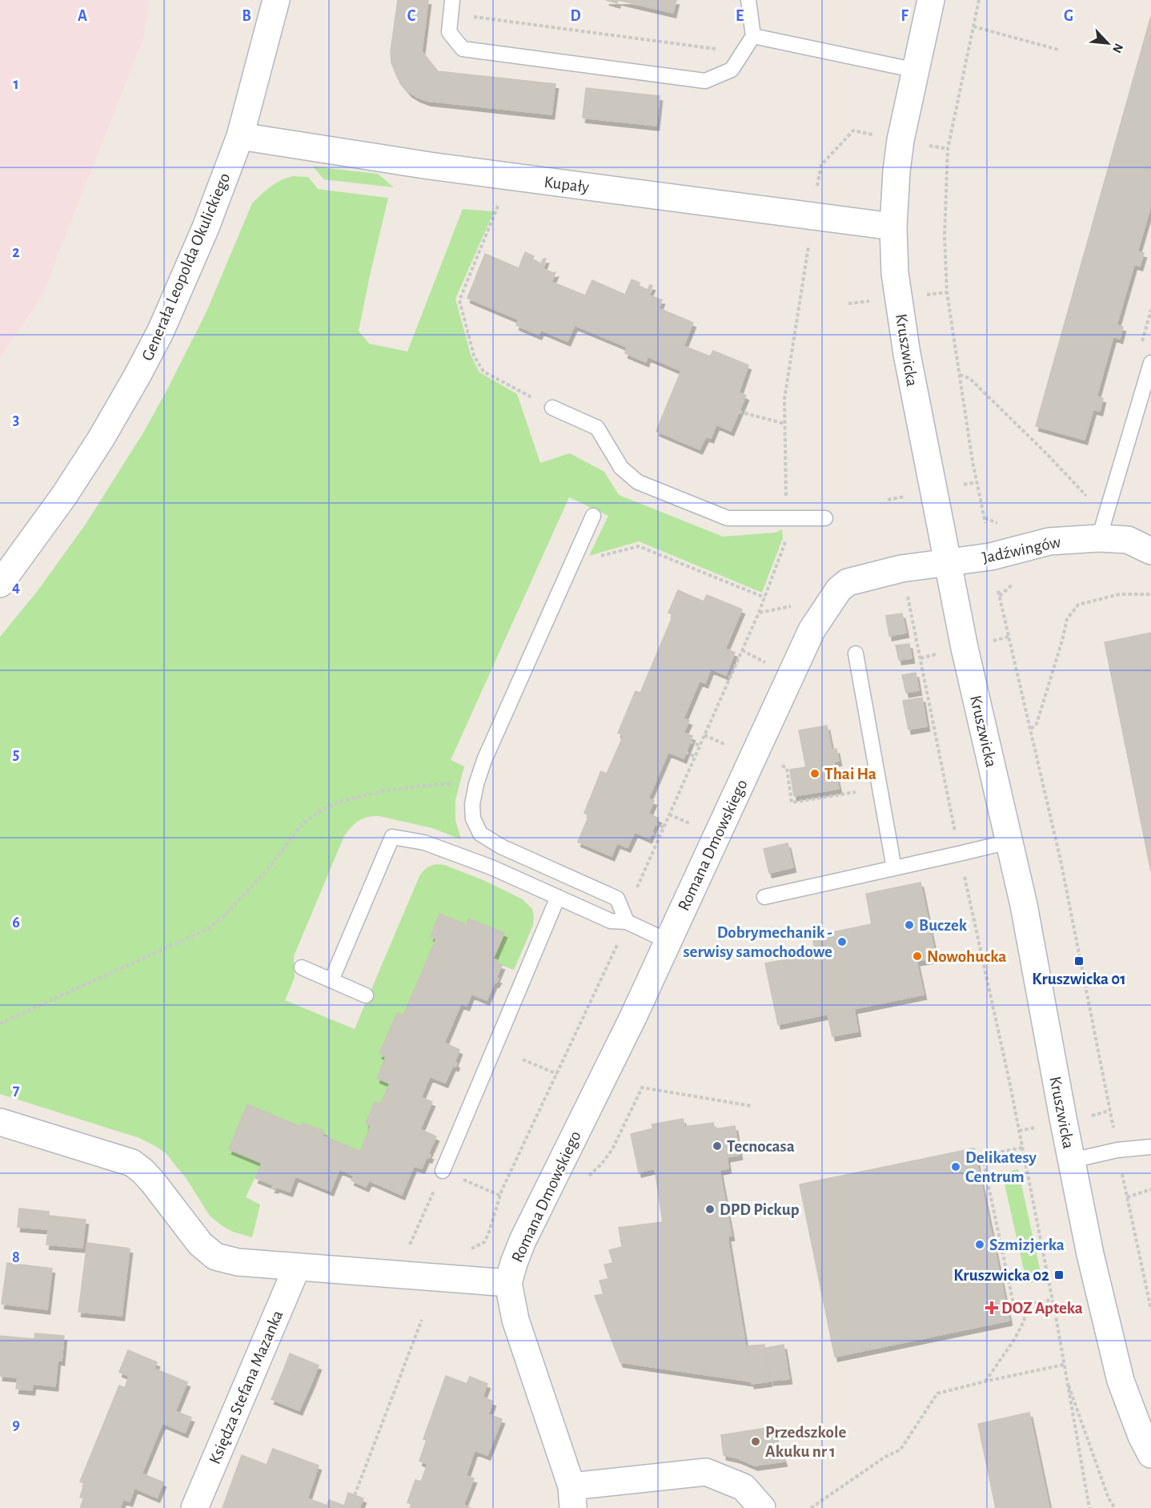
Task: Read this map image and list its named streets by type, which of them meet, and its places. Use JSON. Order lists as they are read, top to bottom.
{
  "streets": {
    "street": [
      "Kupały",
      "Generała Leopolda Okulickiego",
      "Kruszwicka",
      "Jadźwingów",
      "Romana Dmowskiego",
      "Księdza Stefana Mazanka"
    ]
  },
  "crossings": [
    ["Kupały", "Generała Leopolda Okulickiego"],
    ["Kupały", "Kruszwicka"],
    ["Kruszwicka", "Jadźwingów"],
    ["Kruszwicka", "Romana Dmowskiego"],
    ["Jadźwingów", "Romana Dmowskiego"],
    ["Romana Dmowskiego", "Księdza Stefana Mazanka"]
  ],
  "places": {
    "other": [
      "Thai Ha",
      "Buczek",
      "Dobrymechanik - serwisy samochodowe",
      "Nowohucka",
      "Tecnocasa",
      "Delikatesy Centrum",
      "DPD Pickup",
      "Szmizjerka",
      "Przedszkole Akuku nr 1"
    ],
    "transit": ["Kruszwicka 01", "Kruszwicka 02"],
    "health": ["DOZ Apteka"]
  },
  "north": "bottom right",
  "grid": {
    "columns": [
      "A",
      "B",
      "C",
      "D",
      "E",
      "F",
      "G"
    ],
    "rows": [
      "1",
      "2",
      "3",
      "4",
      "5",
      "6",
      "7",
      "8",
      "9"
    ]
  }
}
